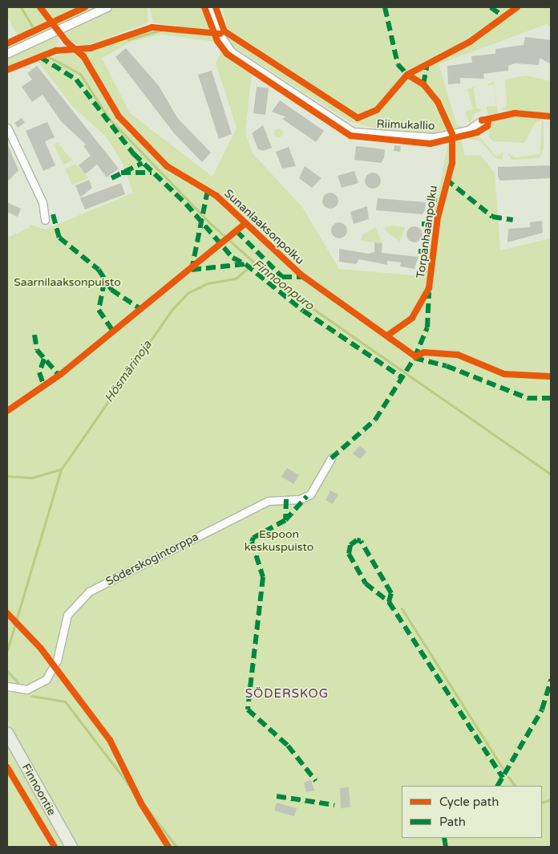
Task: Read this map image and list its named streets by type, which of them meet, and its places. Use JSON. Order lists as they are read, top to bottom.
{
  "streets": {
    "main road": ["Finnoontie"],
    "street": ["Riimukallio", "Söderskogintorppa"],
    "cycle path": ["Sunanlaaksonpolku", "Torpanhaanpolku"]
  },
  "districts": ["SÖDERSKOG"],
  "water": ["Finnoonpuro", "Hösmärinoja"],
  "parks": ["Saarnilaaksonpuisto", "Espoon keskuspuisto"],
  "legend": ["Cycle path", "Path"]
}
